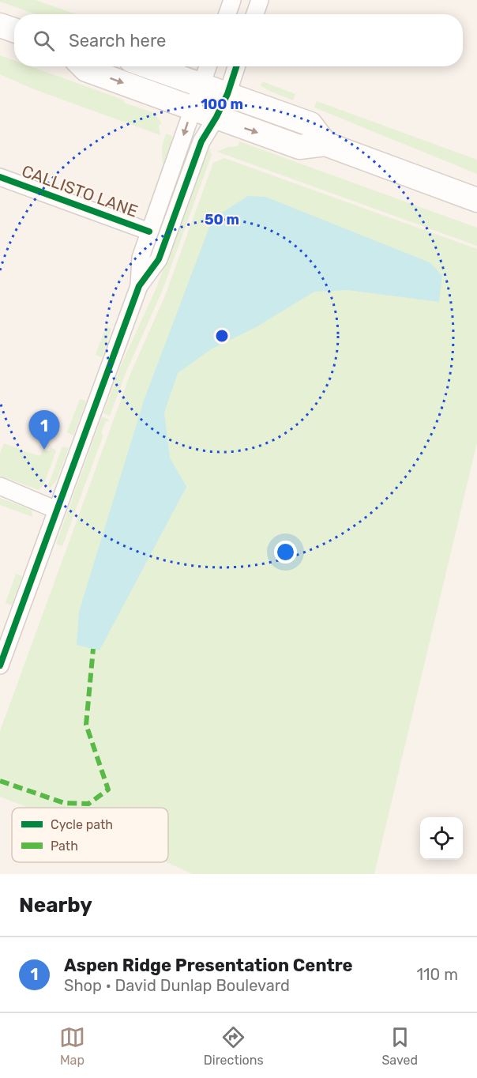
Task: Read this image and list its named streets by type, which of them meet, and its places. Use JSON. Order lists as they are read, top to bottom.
{
  "streets": {
    "street": ["CALLISTO LANE"]
  },
  "legend": ["Cycle path", "Path"],
  "page": {
    "search": "Search here",
    "pins": "1",
    "heading": "Nearby",
    "list": [
      {
        "mark": "1",
        "name": "Aspen Ridge Presentation Centre",
        "note": "Shop · David Dunlap Boulevard",
        "value": "110 m"
      }
    ],
    "nav": ["Map", "Directions", "Saved"]
  },
  "rings": ["100 m", "50 m"]
}
